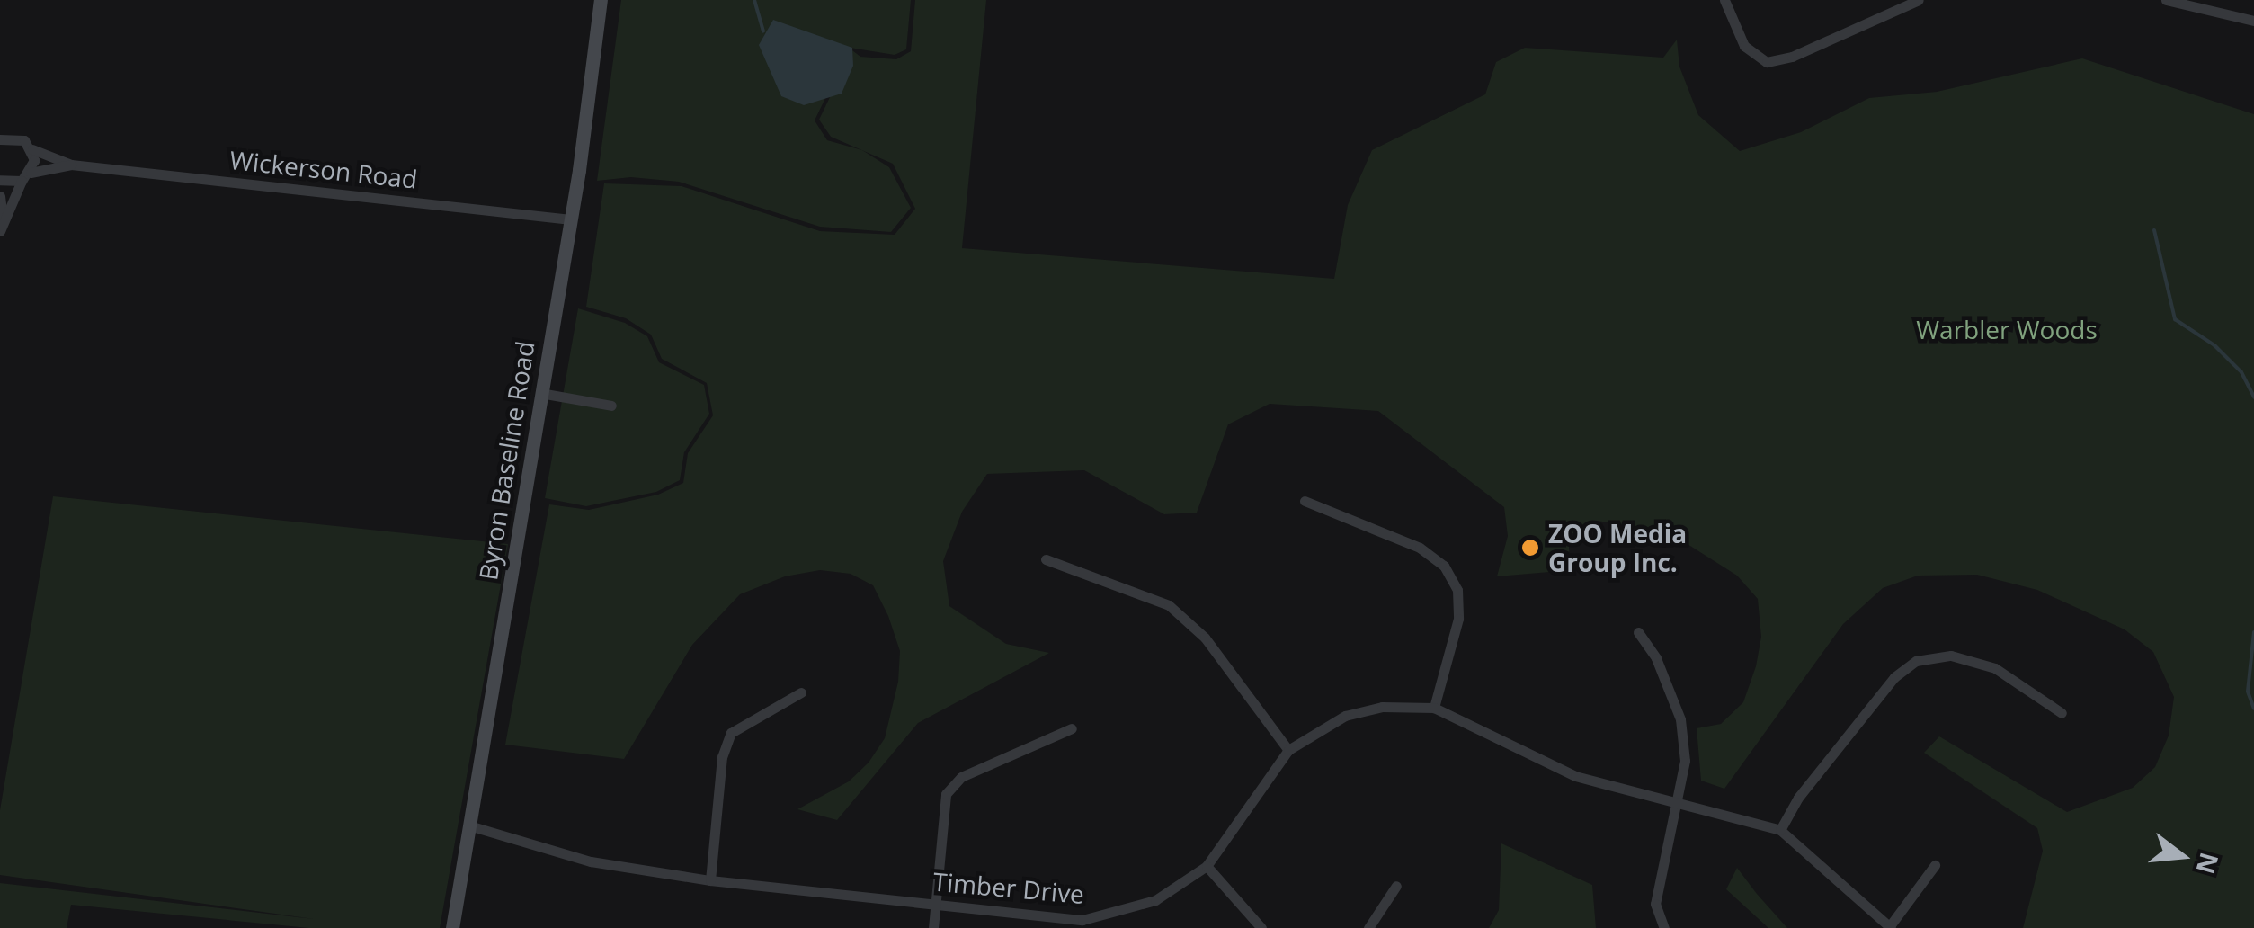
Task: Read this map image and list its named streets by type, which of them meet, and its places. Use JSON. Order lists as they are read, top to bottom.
{
  "streets": {
    "main road": ["Byron Baseline Road"],
    "street": ["Wickerson Road", "Timber Drive"]
  },
  "crossings": [
    ["Wickerson Road", "Byron Baseline Road"],
    ["Byron Baseline Road", "Timber Drive"]
  ],
  "parks": ["Warbler Woods"],
  "places": ["ZOO Media Group Inc."],
  "north": "right"
}
